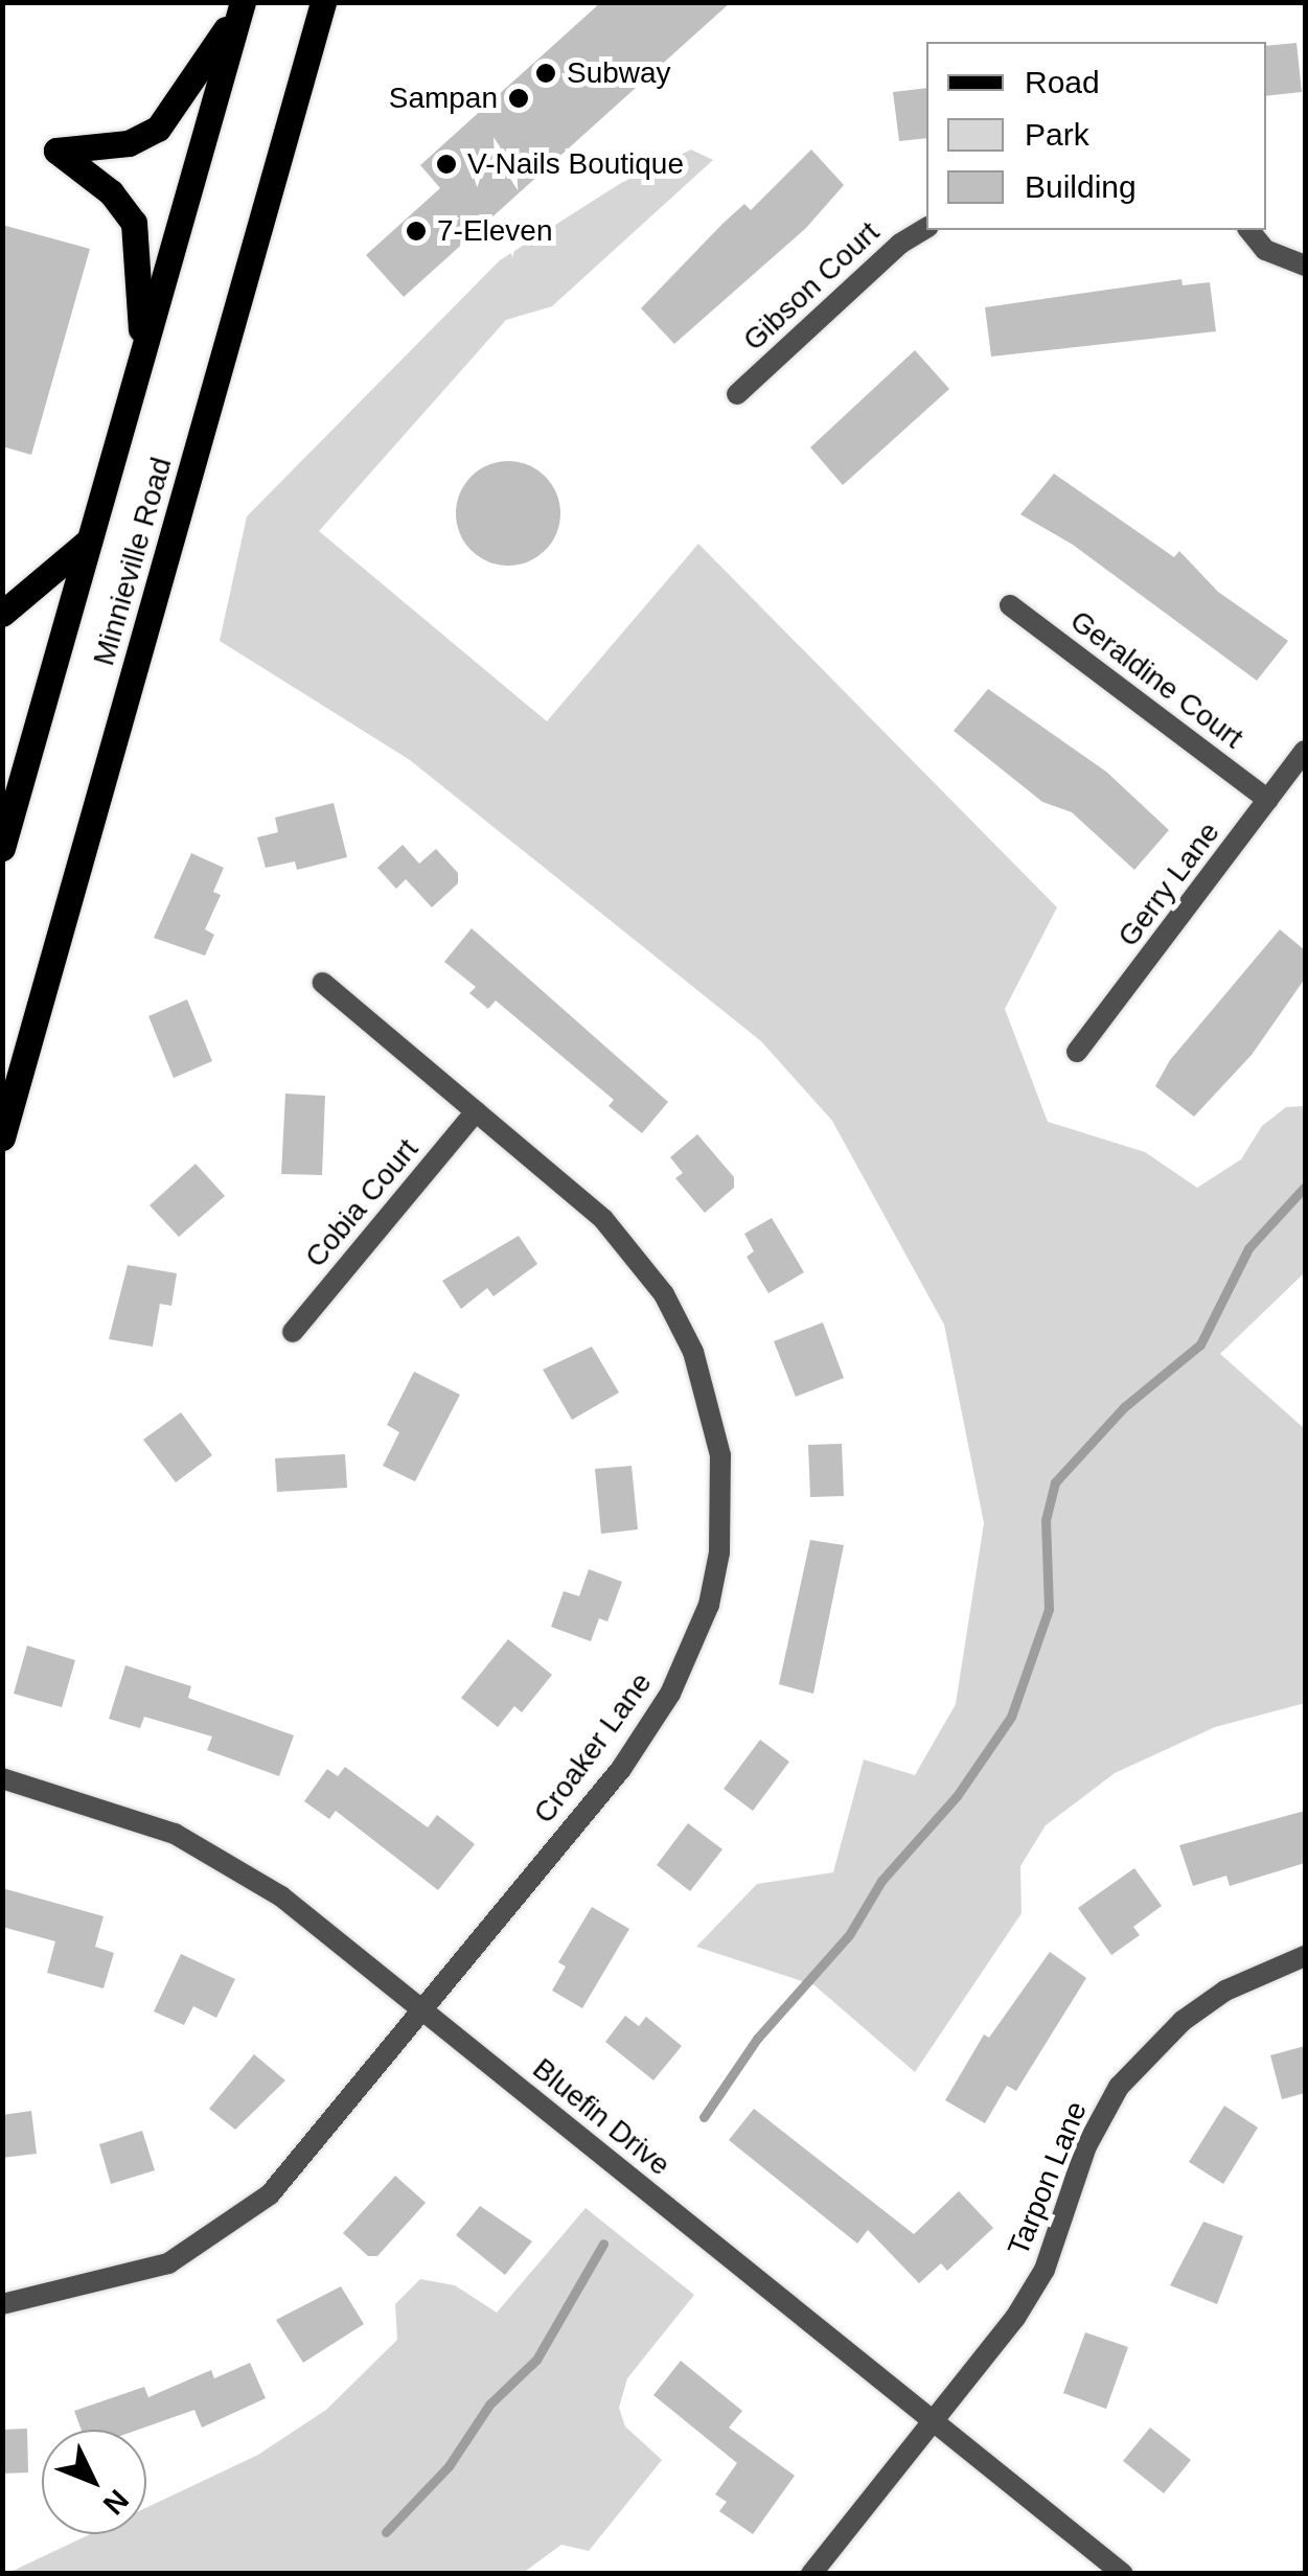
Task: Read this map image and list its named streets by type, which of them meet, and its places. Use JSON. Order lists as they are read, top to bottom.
{
  "streets": {
    "main road": ["Minnieville Road"],
    "street": [
      "Gibson Court",
      "Geraldine Court",
      "Gerry Lane",
      "Cobia Court",
      "Croaker Lane",
      "Bluefin Drive",
      "Tarpon Lane"
    ]
  },
  "crossings": [
    ["Geraldine Court", "Gerry Lane"],
    ["Cobia Court", "Croaker Lane"],
    ["Croaker Lane", "Bluefin Drive"],
    ["Bluefin Drive", "Tarpon Lane"]
  ],
  "places": [
    "Subway",
    "Sampan",
    "V-Nails Boutique",
    "7-Eleven"
  ],
  "legend": ["Road", "Park", "Building"],
  "north": "bottom right"
}
